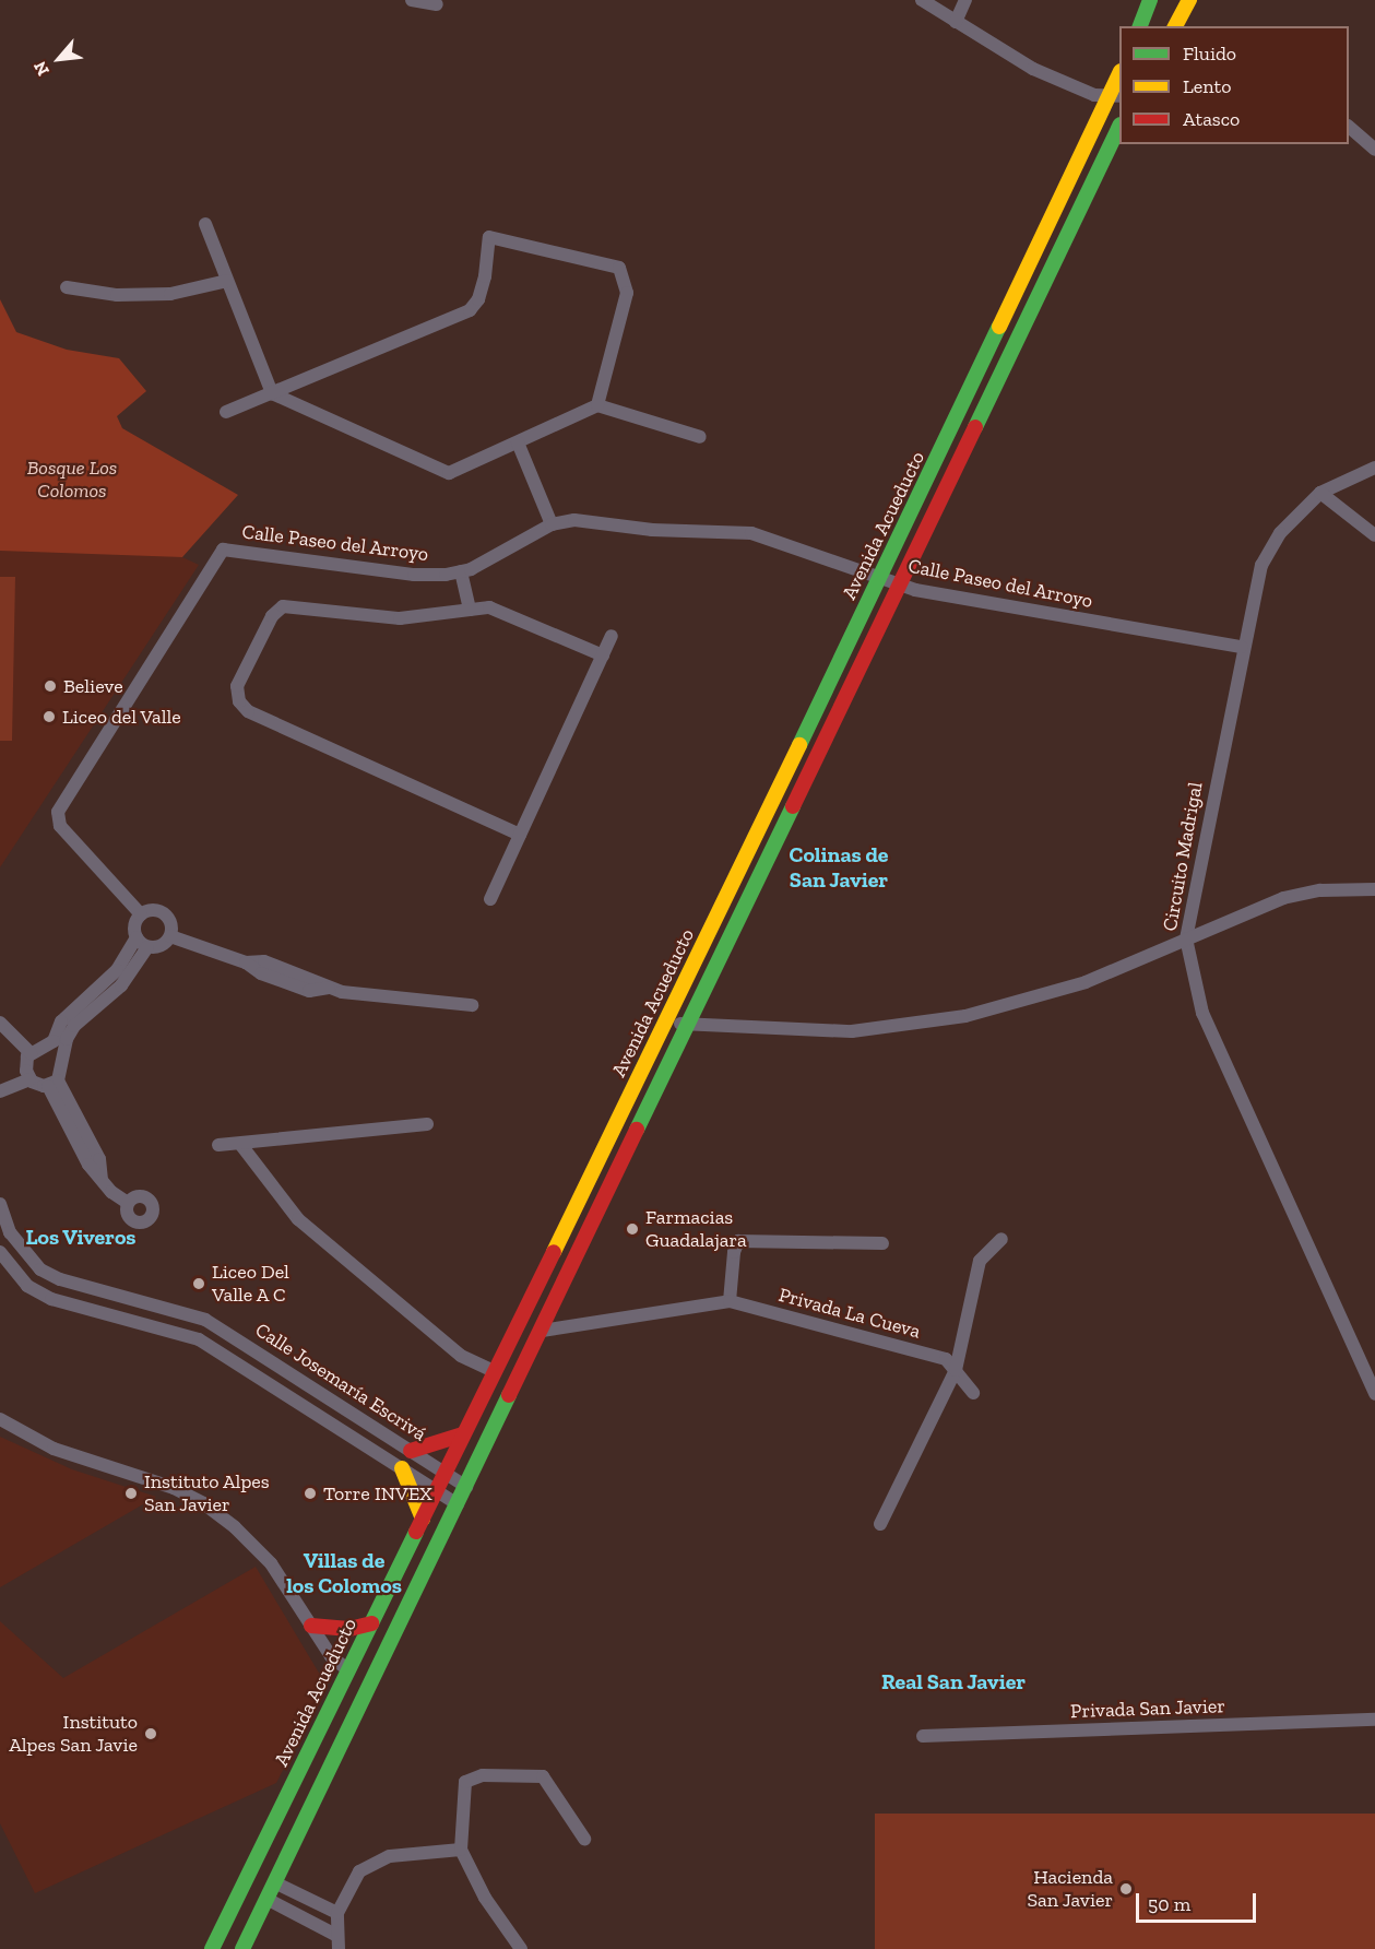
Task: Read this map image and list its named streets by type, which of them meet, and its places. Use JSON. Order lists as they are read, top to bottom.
{
  "streets": {
    "main road": ["Avenida Acueducto"],
    "street": [
      "Calle Paseo del Arroyo",
      "Circuito Madrigal",
      "Privada La Cueva",
      "Calle Josemaría Escrivá",
      "Privada San Javier"
    ]
  },
  "crossings": [
    ["Avenida Acueducto", "Calle Paseo del Arroyo"],
    ["Avenida Acueducto", "Privada La Cueva"],
    ["Avenida Acueducto", "Calle Josemaría Escrivá"],
    ["Calle Paseo del Arroyo", "Circuito Madrigal"]
  ],
  "districts": [
    "Colinas de San Javier",
    "Los Viveros",
    "Villas de los Colomos",
    "Real San Javier"
  ],
  "parks": ["Bosque Los Colomos"],
  "places": [
    "Believe",
    "Liceo del Valle",
    "Farmacias Guadalajara",
    "Liceo Del Valle A C",
    "Instituto Alpes San Javier",
    "Torre INVEX",
    "Instituto Alpes San Javie",
    "Hacienda San Javier"
  ],
  "legend": ["Fluido", "Lento", "Atasco"],
  "scale_bar": "50 m",
  "north": "bottom left"
}
